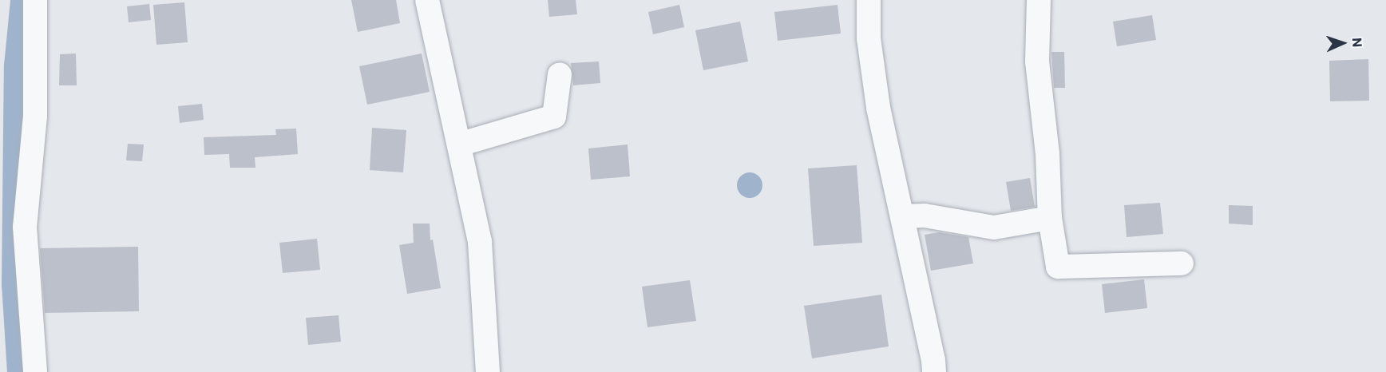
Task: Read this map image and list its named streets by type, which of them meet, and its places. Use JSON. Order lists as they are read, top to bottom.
{
  "north": "right"
}
